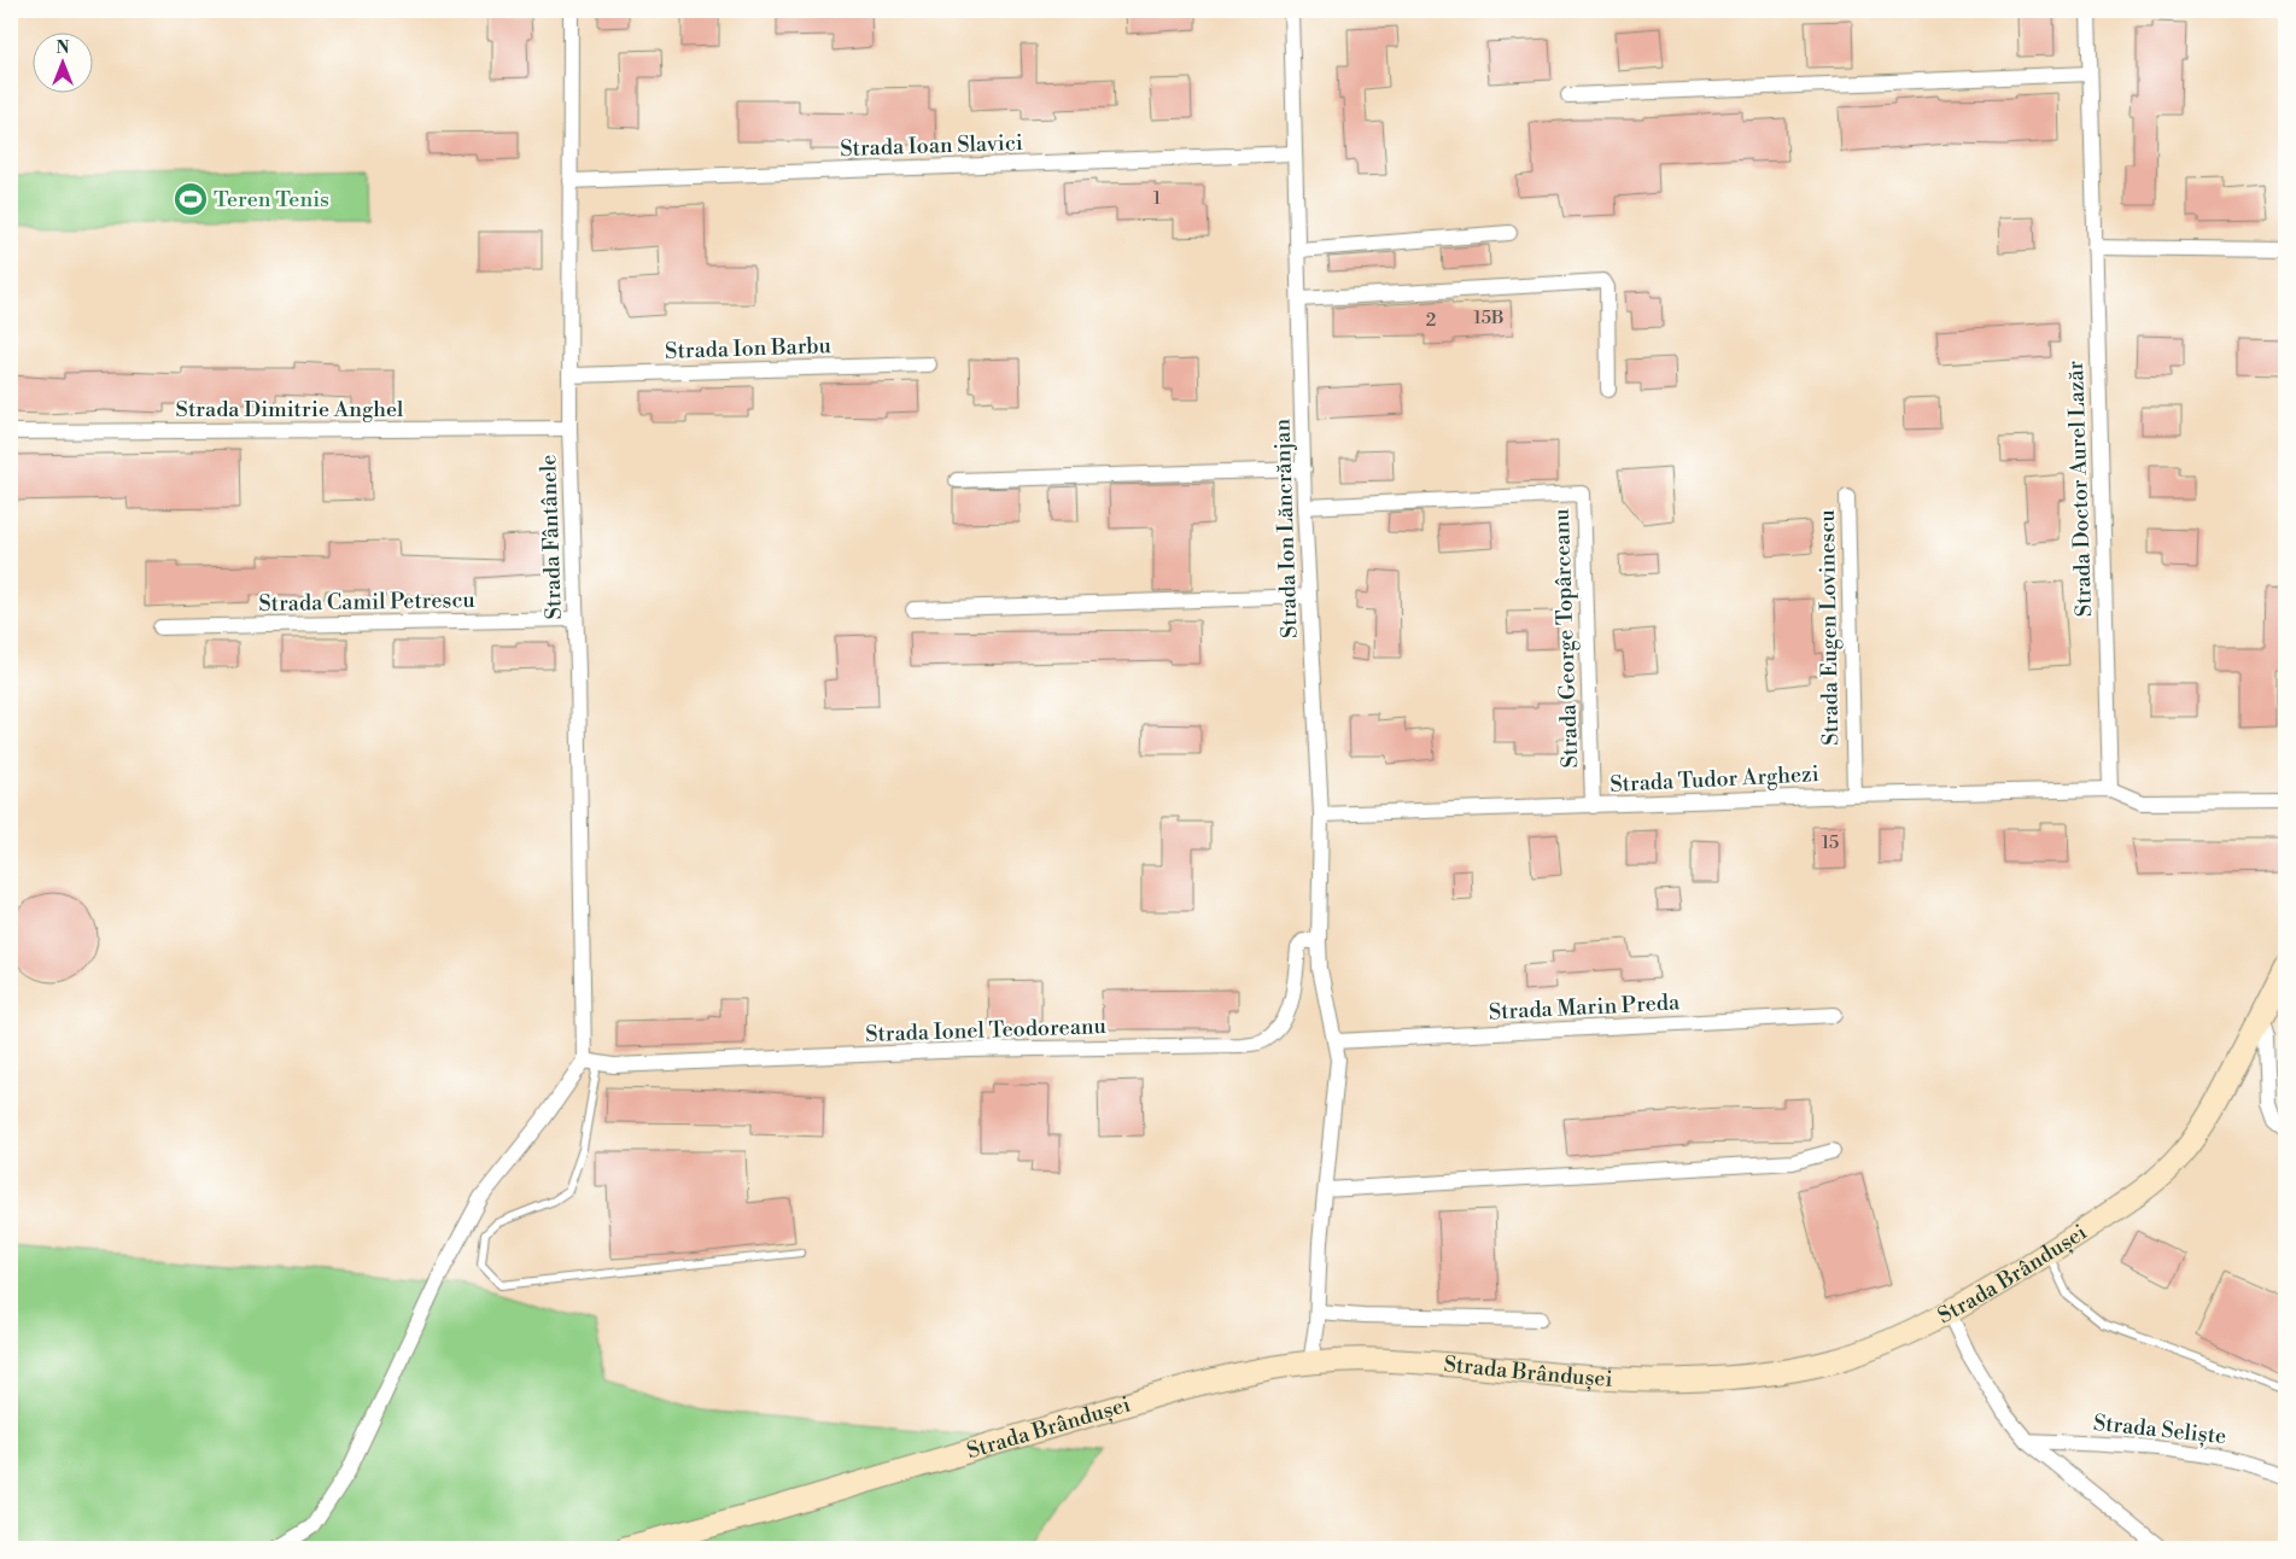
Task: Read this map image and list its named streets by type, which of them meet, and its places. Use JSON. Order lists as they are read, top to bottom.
{
  "streets": {
    "main road": ["Strada Brândușei"],
    "street": [
      "Strada Ioan Slavici",
      "Strada Ion Barbu",
      "Strada Dimitrie Anghel",
      "Strada Doctor Aurel Lazăr",
      "Strada Ion Lăncrănjan",
      "Strada Fântânele",
      "Strada Camil Petrescu",
      "Strada Eugen Lovinescu",
      "Strada George Topârceanu",
      "Strada Tudor Arghezi",
      "Strada Marin Preda",
      "Strada Ionel Teodoreanu",
      "Strada Seliște"
    ]
  },
  "crossings": [
    ["Strada Ioan Slavici", "Strada Ion Lăncrănjan"],
    ["Strada Ioan Slavici", "Strada Fântânele"],
    ["Strada Ion Barbu", "Strada Fântânele"],
    ["Strada Dimitrie Anghel", "Strada Fântânele"],
    ["Strada Doctor Aurel Lazăr", "Strada Tudor Arghezi"],
    ["Strada Ion Lăncrănjan", "Strada George Topârceanu"],
    ["Strada Ion Lăncrănjan", "Strada Tudor Arghezi"],
    ["Strada Ion Lăncrănjan", "Strada Marin Preda"],
    ["Strada Ion Lăncrănjan", "Strada Ionel Teodoreanu"],
    ["Strada Ion Lăncrănjan", "Strada Brândușei"],
    ["Strada Fântânele", "Strada Camil Petrescu"],
    ["Strada Fântânele", "Strada Ionel Teodoreanu"],
    ["Strada Eugen Lovinescu", "Strada Tudor Arghezi"],
    ["Strada George Topârceanu", "Strada Tudor Arghezi"]
  ],
  "places": {
    "sports": ["Teren Tenis"]
  },
  "house_numbers": [
    "1",
    "15B",
    "2",
    "15"
  ],
  "north": "top"
}
